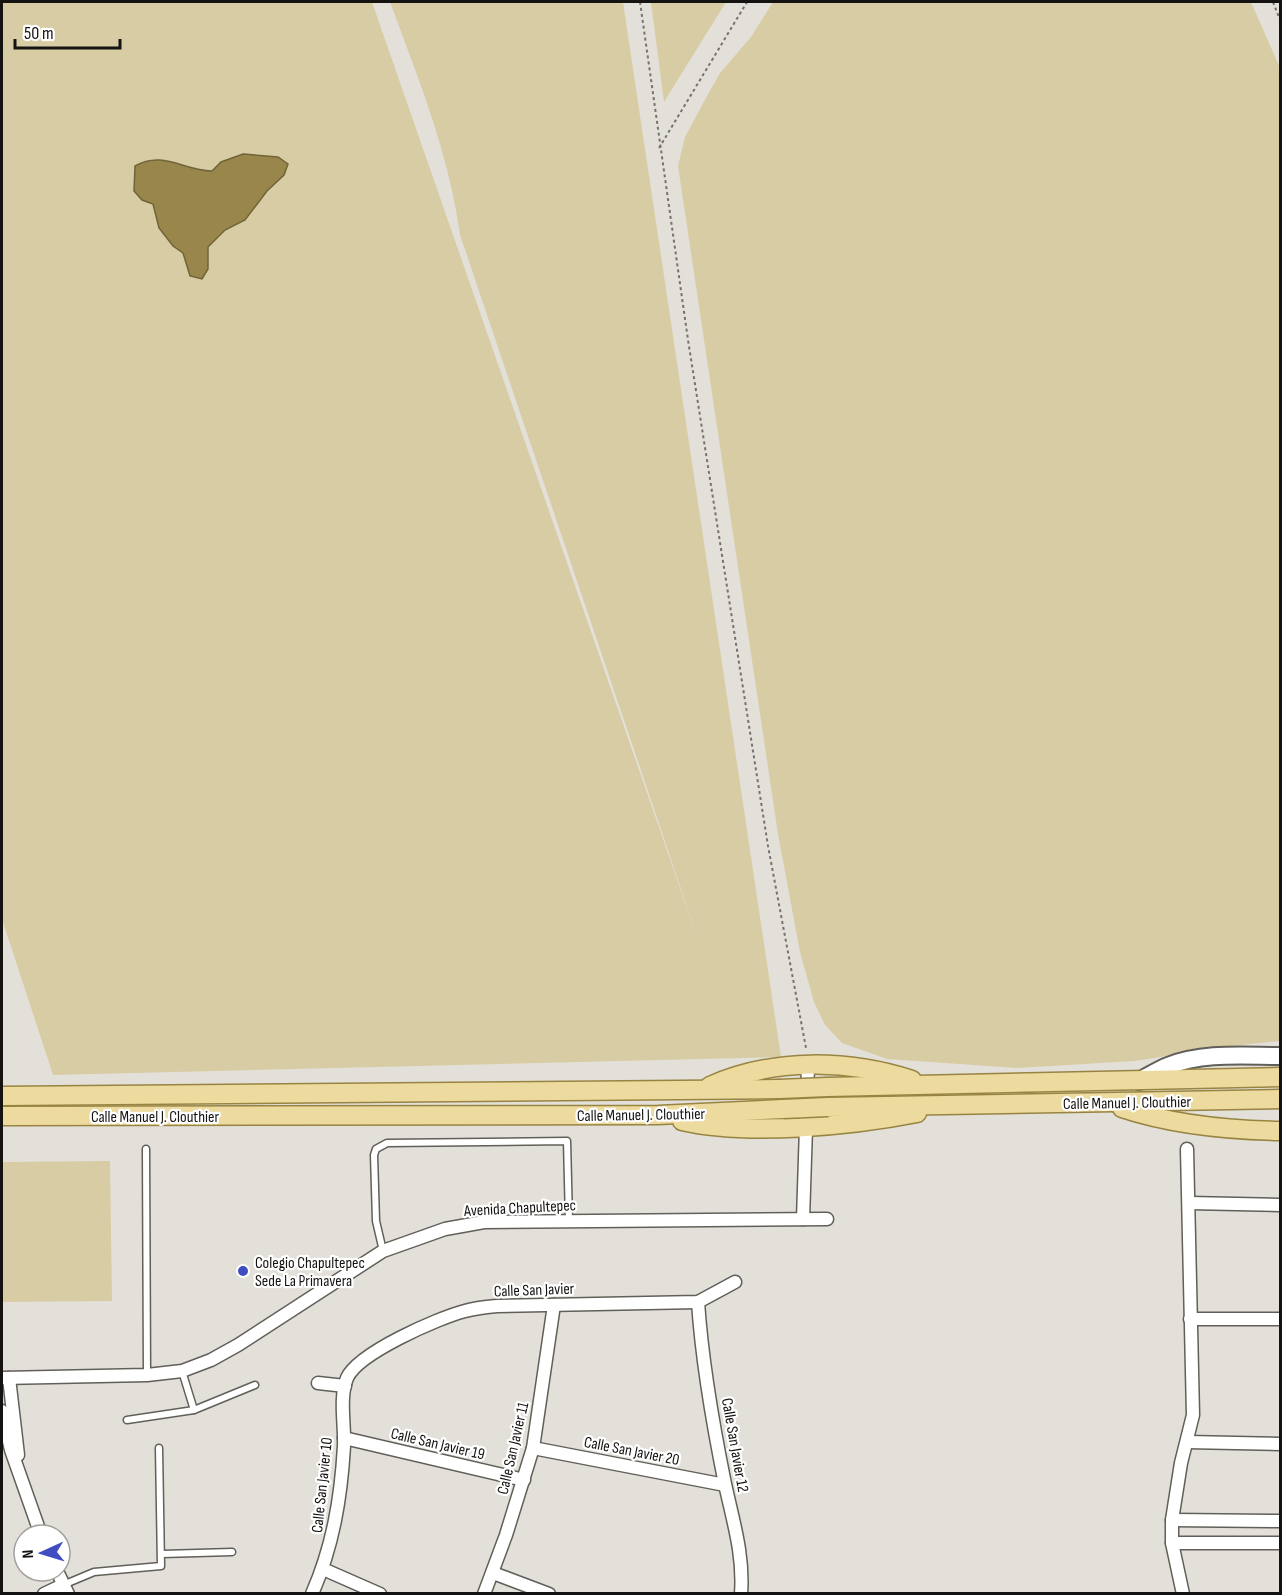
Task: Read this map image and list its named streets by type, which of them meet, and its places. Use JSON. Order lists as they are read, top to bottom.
{
  "streets": {
    "main road": ["Calle Manuel J. Clouthier"],
    "street": [
      "Avenida Chapultepec",
      "Calle San Javier",
      "Calle San Javier 19",
      "Calle San Javier 12",
      "Calle San Javier 11",
      "Calle San Javier 20",
      "Calle San Javier 10"
    ]
  },
  "crossings": [
    ["Calle San Javier", "Calle San Javier 12"],
    ["Calle San Javier", "Calle San Javier 11"],
    ["Calle San Javier", "Calle San Javier 10"],
    ["Calle San Javier 19", "Calle San Javier 11"],
    ["Calle San Javier 19", "Calle San Javier 10"],
    ["Calle San Javier 12", "Calle San Javier 20"],
    ["Calle San Javier 11", "Calle San Javier 20"]
  ],
  "places": ["Colegio Chapultepec Sede La Primavera"],
  "scale_bar": "50 m",
  "north": "left"
}
